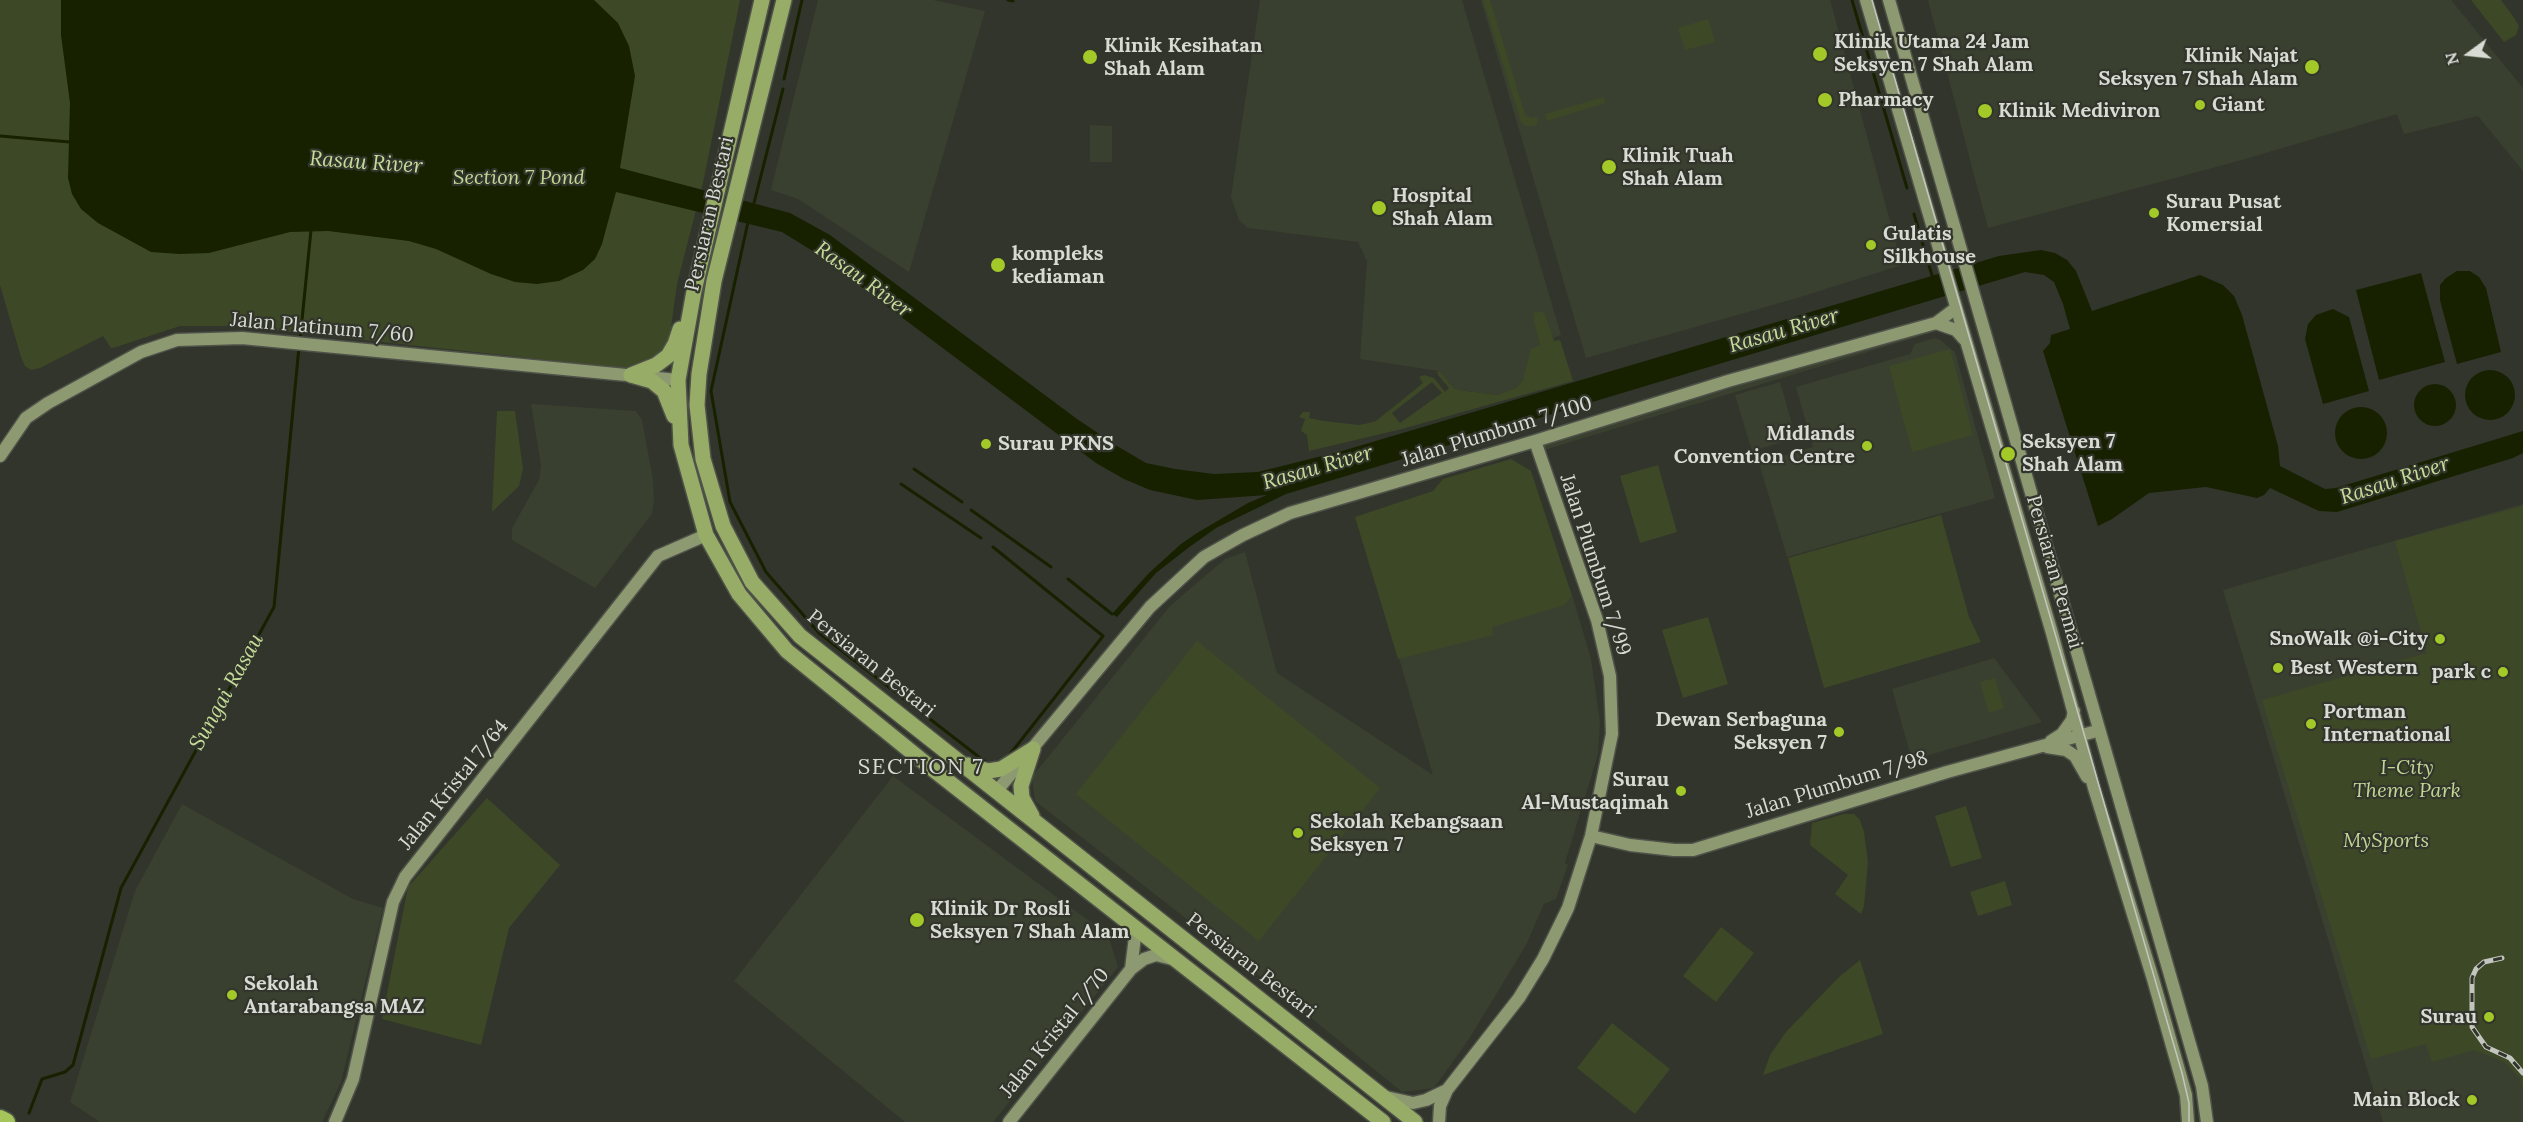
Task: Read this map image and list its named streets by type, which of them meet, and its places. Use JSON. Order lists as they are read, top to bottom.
{
  "streets": {
    "main road": ["Persiaran Bestari"],
    "street": [
      "Jalan Platinum 7/60",
      "Jalan Plumbum 7/100",
      "Jalan Plumbum 7/99",
      "Persiaran Permai",
      "Jalan Kristal 7/64",
      "Jalan Plumbum 7/98",
      "Jalan Kristal 7/70"
    ]
  },
  "crossings": [
    ["Persiaran Bestari", "Jalan Platinum 7/60"],
    ["Persiaran Bestari", "Jalan Plumbum 7/100"],
    ["Persiaran Bestari", "Jalan Kristal 7/64"],
    ["Jalan Plumbum 7/100", "Jalan Plumbum 7/99"],
    ["Jalan Plumbum 7/99", "Jalan Plumbum 7/98"],
    ["Persiaran Permai", "Jalan Plumbum 7/98"]
  ],
  "districts": ["SECTION 7"],
  "water": ["Rasau River", "Sungai Rasau"],
  "parks": ["Section 7 Pond", "I-City Theme Park", "MySports"],
  "places": [
    "Klinik Utama 24 Jam Seksyen 7 Shah Alam",
    "Klinik Kesihatan Shah Alam",
    "Klinik Najat Seksyen 7 Shah Alam",
    "Pharmacy",
    "Giant",
    "Klinik Mediviron",
    "Klinik Tuah Shah Alam",
    "Hospital Shah Alam",
    "Surau Pusat Komersial",
    "Gulatis Silkhouse",
    "kompleks kediaman",
    "Surau PKNS",
    "Midlands Convention Centre",
    "Seksyen 7 Shah Alam",
    "SnoWalk @i-City",
    "Best Western",
    "park c",
    "Portman International",
    "Dewan Serbaguna Seksyen 7",
    "Surau Al-Mustaqimah",
    "Sekolah Kebangsaan Seksyen 7",
    "Klinik Dr Rosli Seksyen 7 Shah Alam",
    "Sekolah Antarabangsa MAZ",
    "Surau",
    "Main Block"
  ],
  "north": "left"
}
